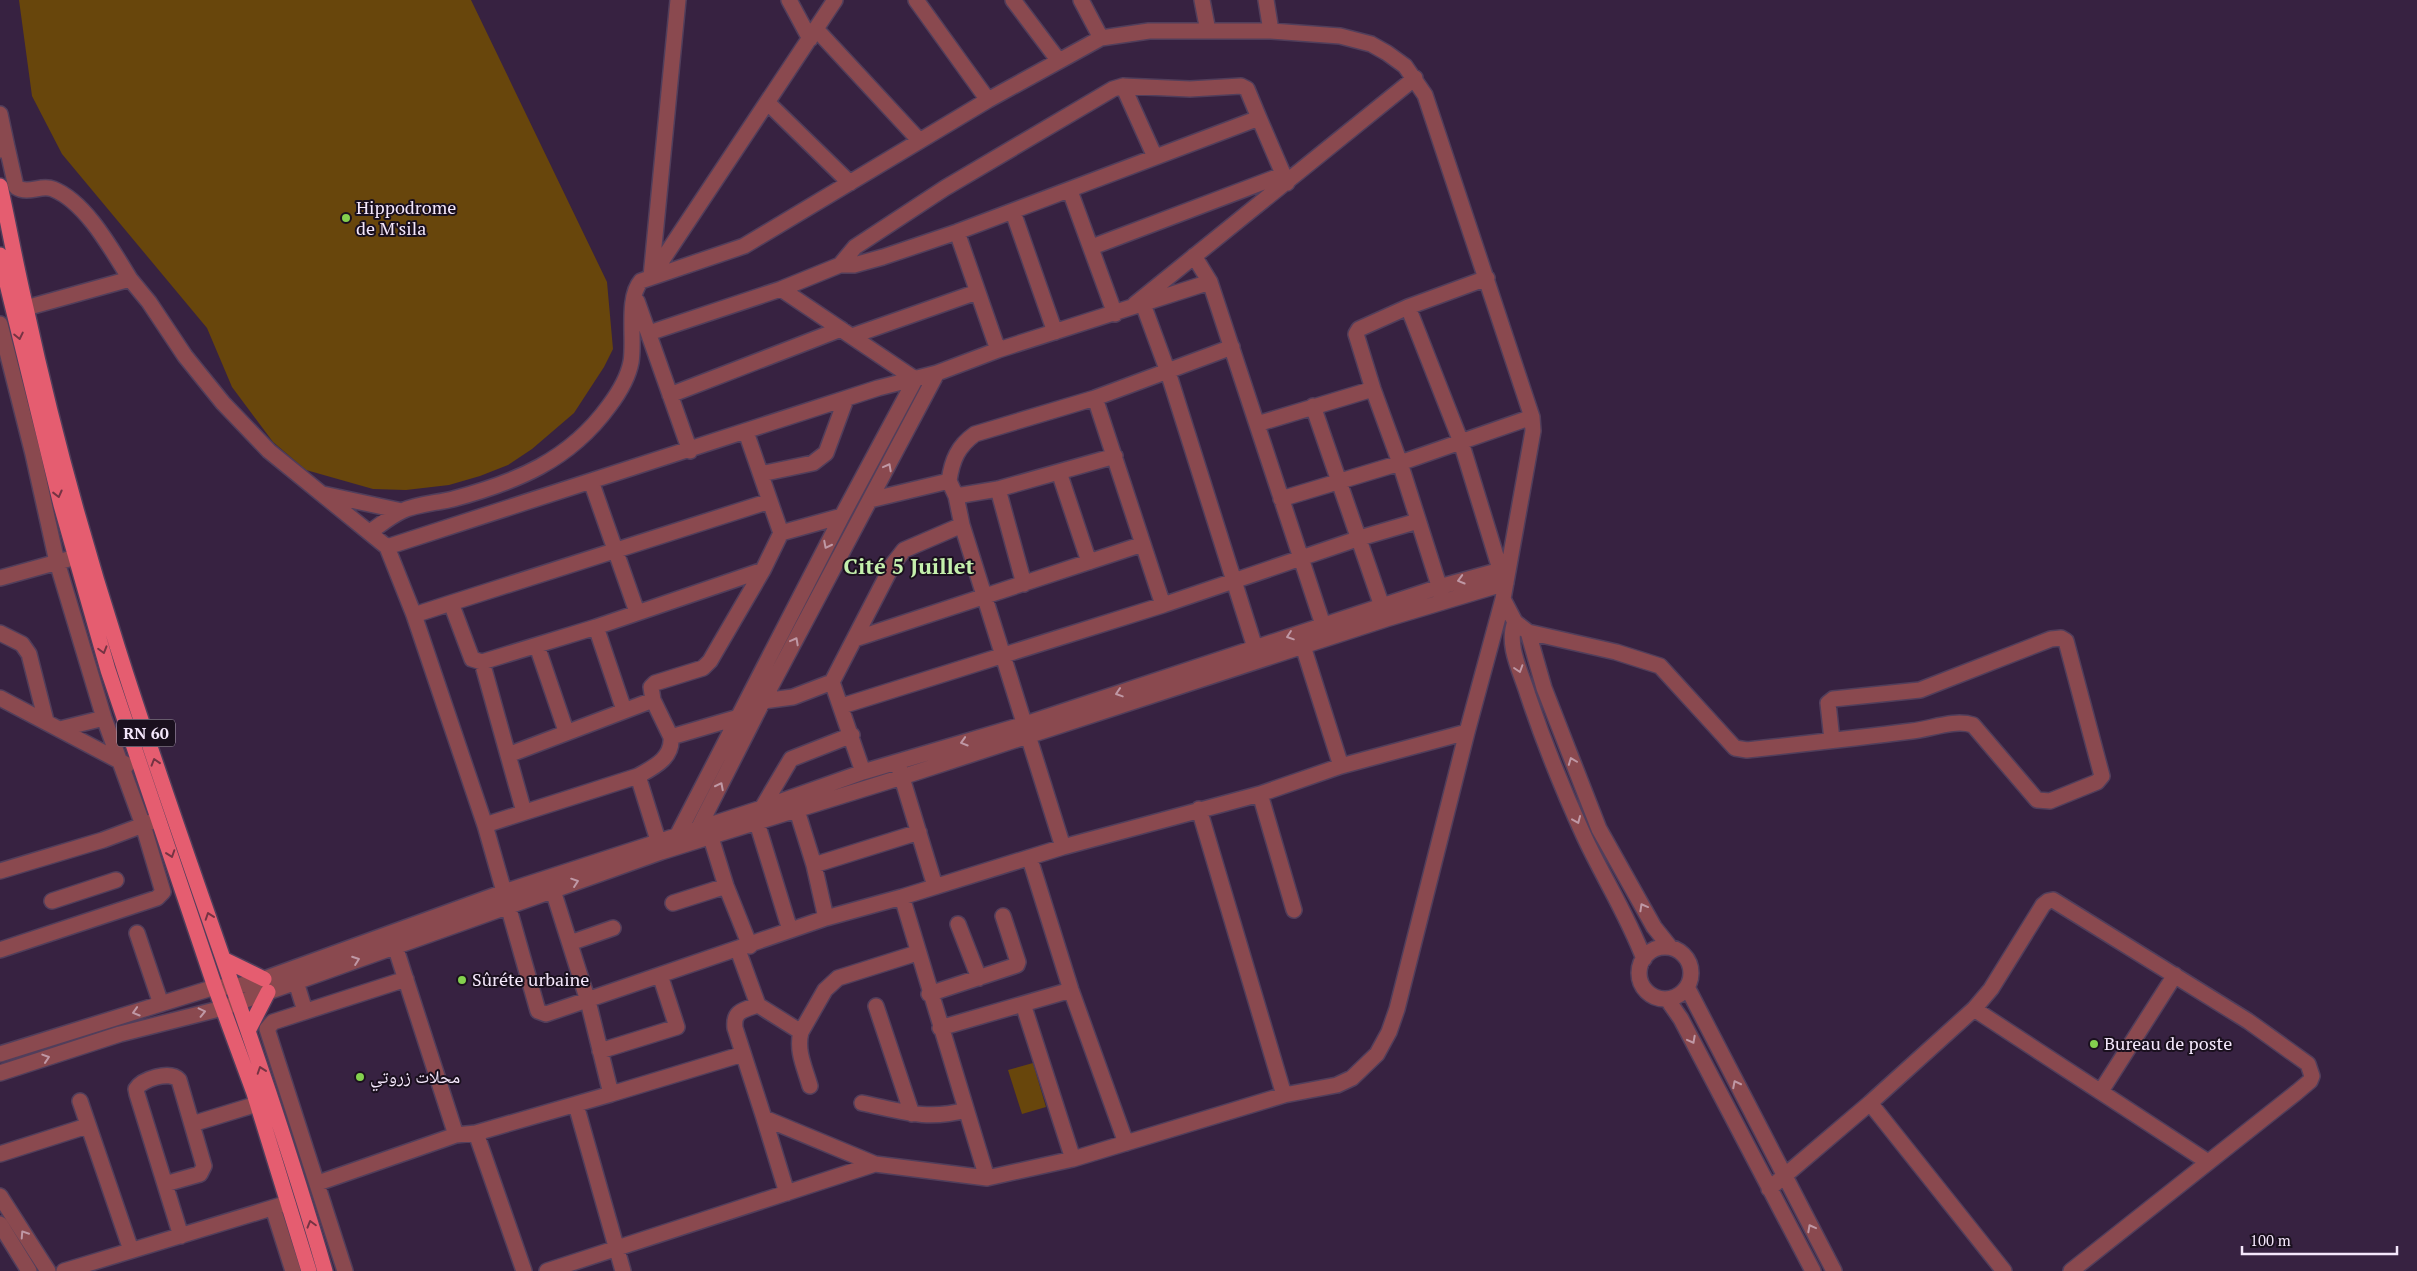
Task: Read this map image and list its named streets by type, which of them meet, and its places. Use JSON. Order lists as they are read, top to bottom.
{
  "streets": {
    "main road": ["RN 60"]
  },
  "districts": ["Cité 5 Juillet"],
  "places": [
    "Hippodrome de M'sila",
    "Sûréte urbaine",
    "Bureau de poste",
    "محلات زروتي"
  ],
  "scale_bar": "100 m"
}
